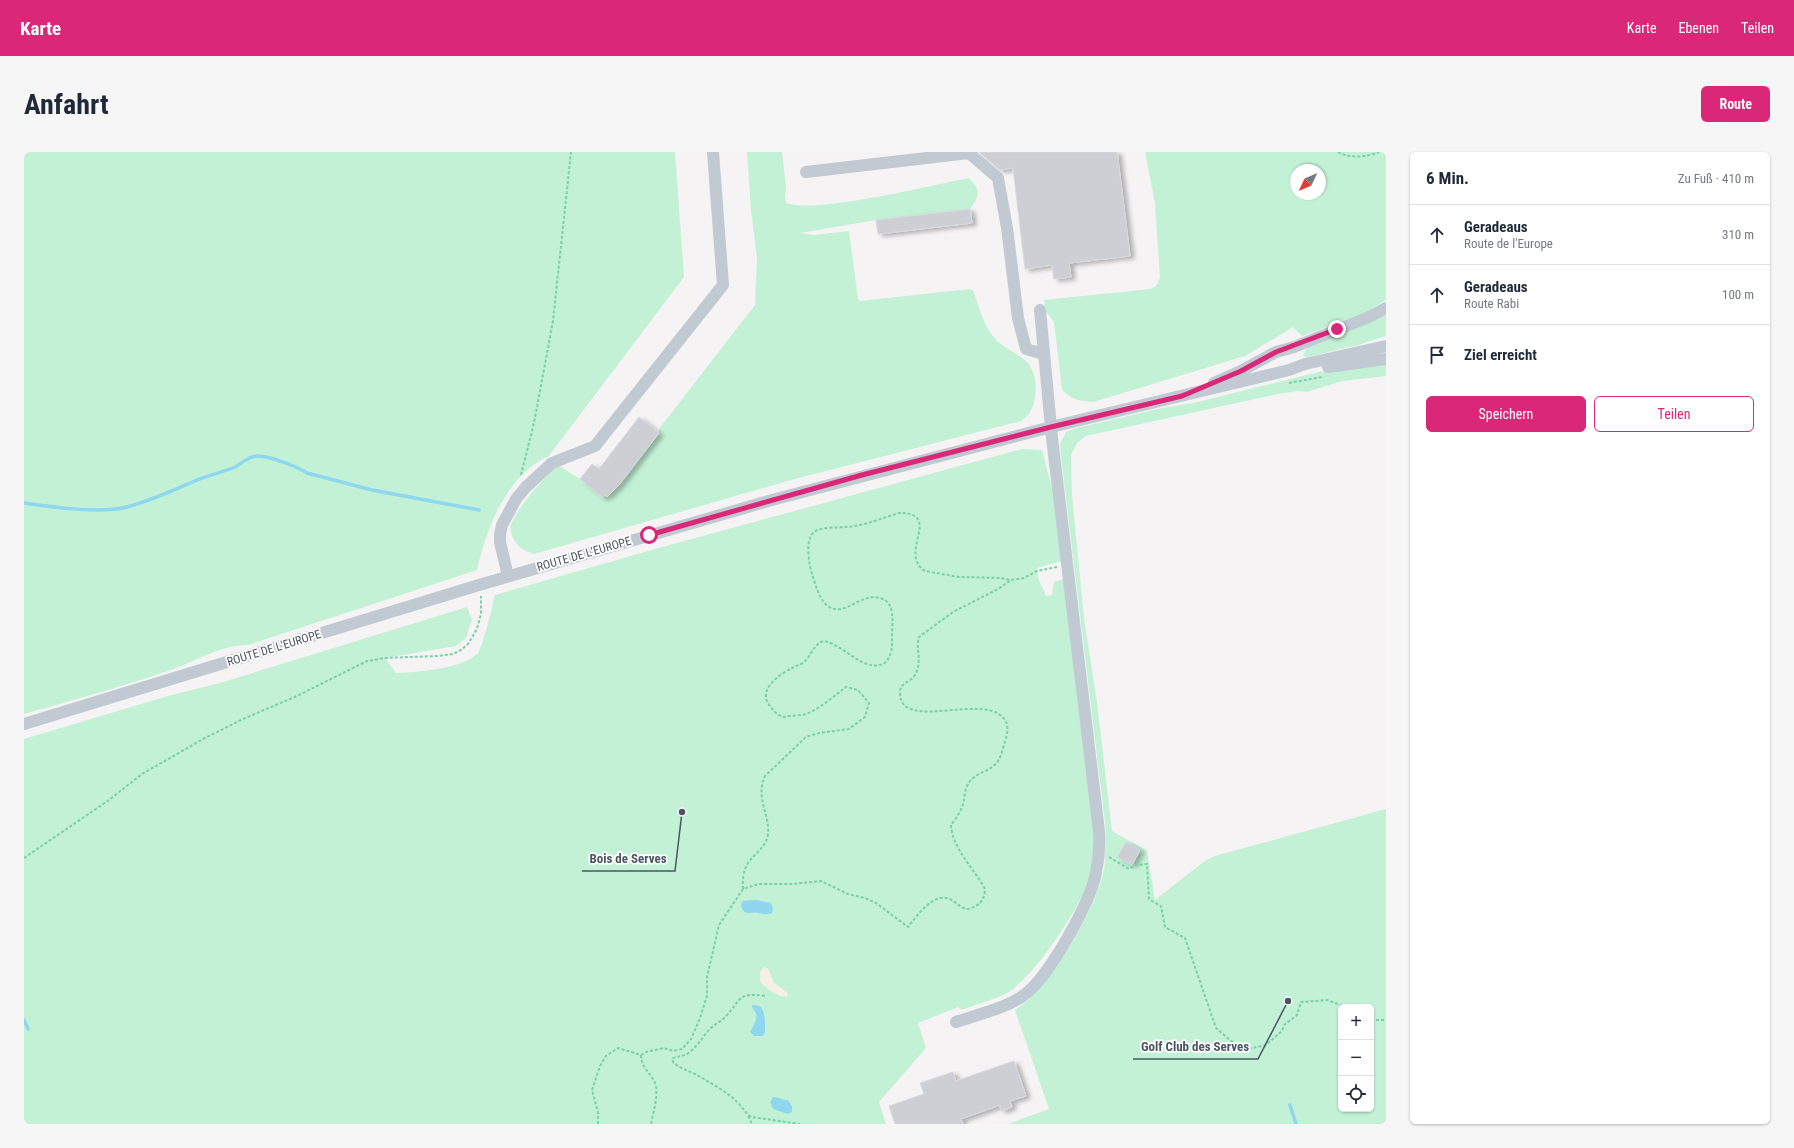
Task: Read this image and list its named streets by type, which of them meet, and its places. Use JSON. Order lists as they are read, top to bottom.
{
  "streets": {
    "street": ["ROUTE DE L'EUROPE"]
  },
  "places": ["Bois de Serves", "Golf Club des Serves"],
  "north": "bottom left",
  "page": {
    "header": "Karte",
    "nav": ["Karte", "Ebenen", "Teilen"],
    "buttons": [
      "Route",
      ["Speichern", "Teilen"]
    ],
    "title": "Anfahrt",
    "heading": ["6 Min.", "Zu Fuß · 410 m"],
    "list": [
      ["Geradeaus", "Route de l'Europe", "310 m"],
      ["Geradeaus", "Route Rabi", "100 m"],
      "Ziel erreicht"
    ],
    "map_buttons": ["+", "−"]
  }
}
